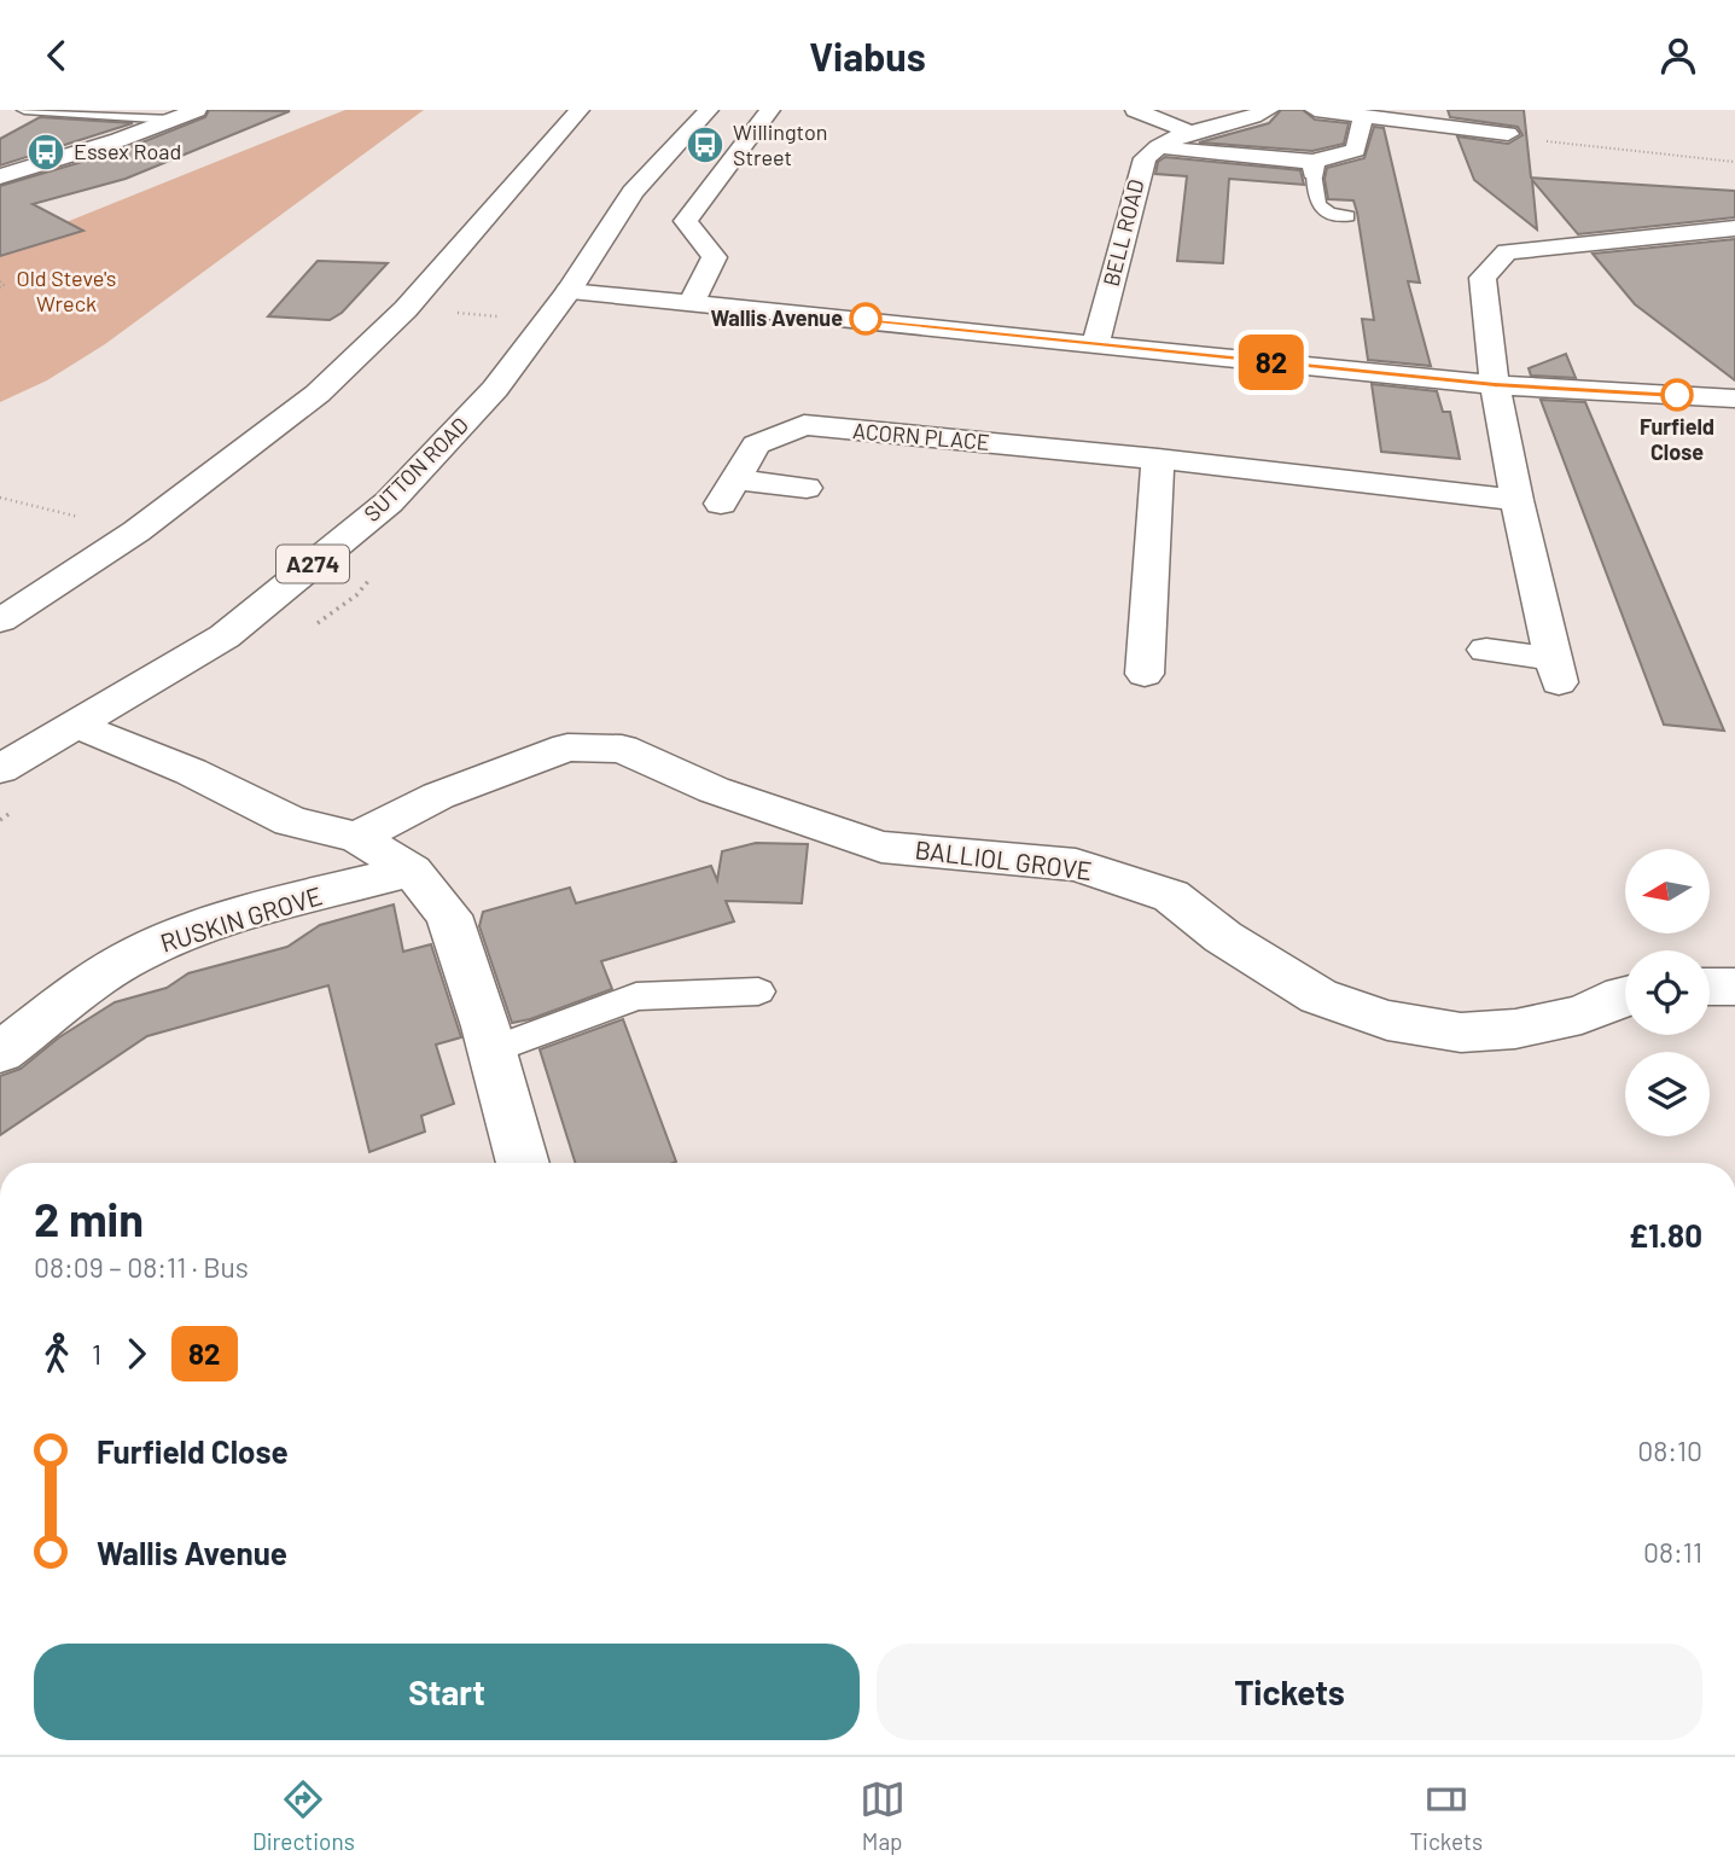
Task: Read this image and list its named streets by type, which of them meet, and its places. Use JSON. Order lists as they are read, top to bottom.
{
  "streets": {
    "street": [
      "BELL ROAD",
      "ACORN PLACE",
      "SUTTON ROAD",
      "A274",
      "BALLIOL GROVE",
      "RUSKIN GROVE"
    ]
  },
  "parks": ["Old Steve's Wreck"],
  "places": {
    "bus stop": ["Willington Street", "Essex Road"],
    "other": ["Wallis Avenue", "Furfield Close"]
  },
  "lines": ["bus line 82"],
  "north": "left",
  "page": {
    "header": "Viabus",
    "on_map": "82",
    "heading": ["2 min", "08:09 – 08:11 · Bus", "£1.80"],
    "legs": ["1", "82"],
    "list": [
      {
        "name": "Furfield Close",
        "value": "08:10"
      },
      {
        "name": "Wallis Avenue",
        "value": "08:11"
      }
    ],
    "buttons": ["Start", "Tickets"],
    "tabs": ["Directions", "Map", "Tickets"]
  }
}
